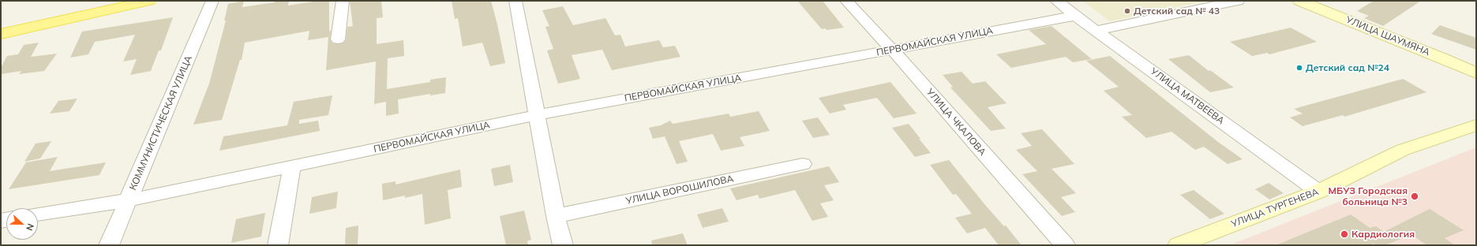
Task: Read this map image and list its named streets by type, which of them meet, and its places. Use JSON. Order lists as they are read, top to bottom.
{
  "streets": {
    "street": [
      "УЛИЦА ШАУМЯНА",
      "ПЕРВОМАЙСКАЯ УЛИЦА",
      "УЛИЦА МАТВЕЕВА",
      "УЛИЦА ЧКАЛОВА",
      "КОММУНИСТИЧЕСКАЯ УЛИЦА",
      "УЛИЦА ВОРОШИЛОВА",
      "УЛИЦА ТУРГЕНЕВА"
    ]
  },
  "crossings": [
    ["ПЕРВОМАЙСКАЯ УЛИЦА", "УЛИЦА МАТВЕЕВА"],
    ["ПЕРВОМАЙСКАЯ УЛИЦА", "УЛИЦА ЧКАЛОВА"],
    ["ПЕРВОМАЙСКАЯ УЛИЦА", "КОММУНИСТИЧЕСКАЯ УЛИЦА"],
    ["УЛИЦА МАТВЕЕВА", "УЛИЦА ТУРГЕНЕВА"]
  ],
  "places": [
    "Детский сад № 43",
    "Детский сад №24",
    "МБУЗ Городская больница №3",
    "Кардиология"
  ],
  "north": "right"
}
